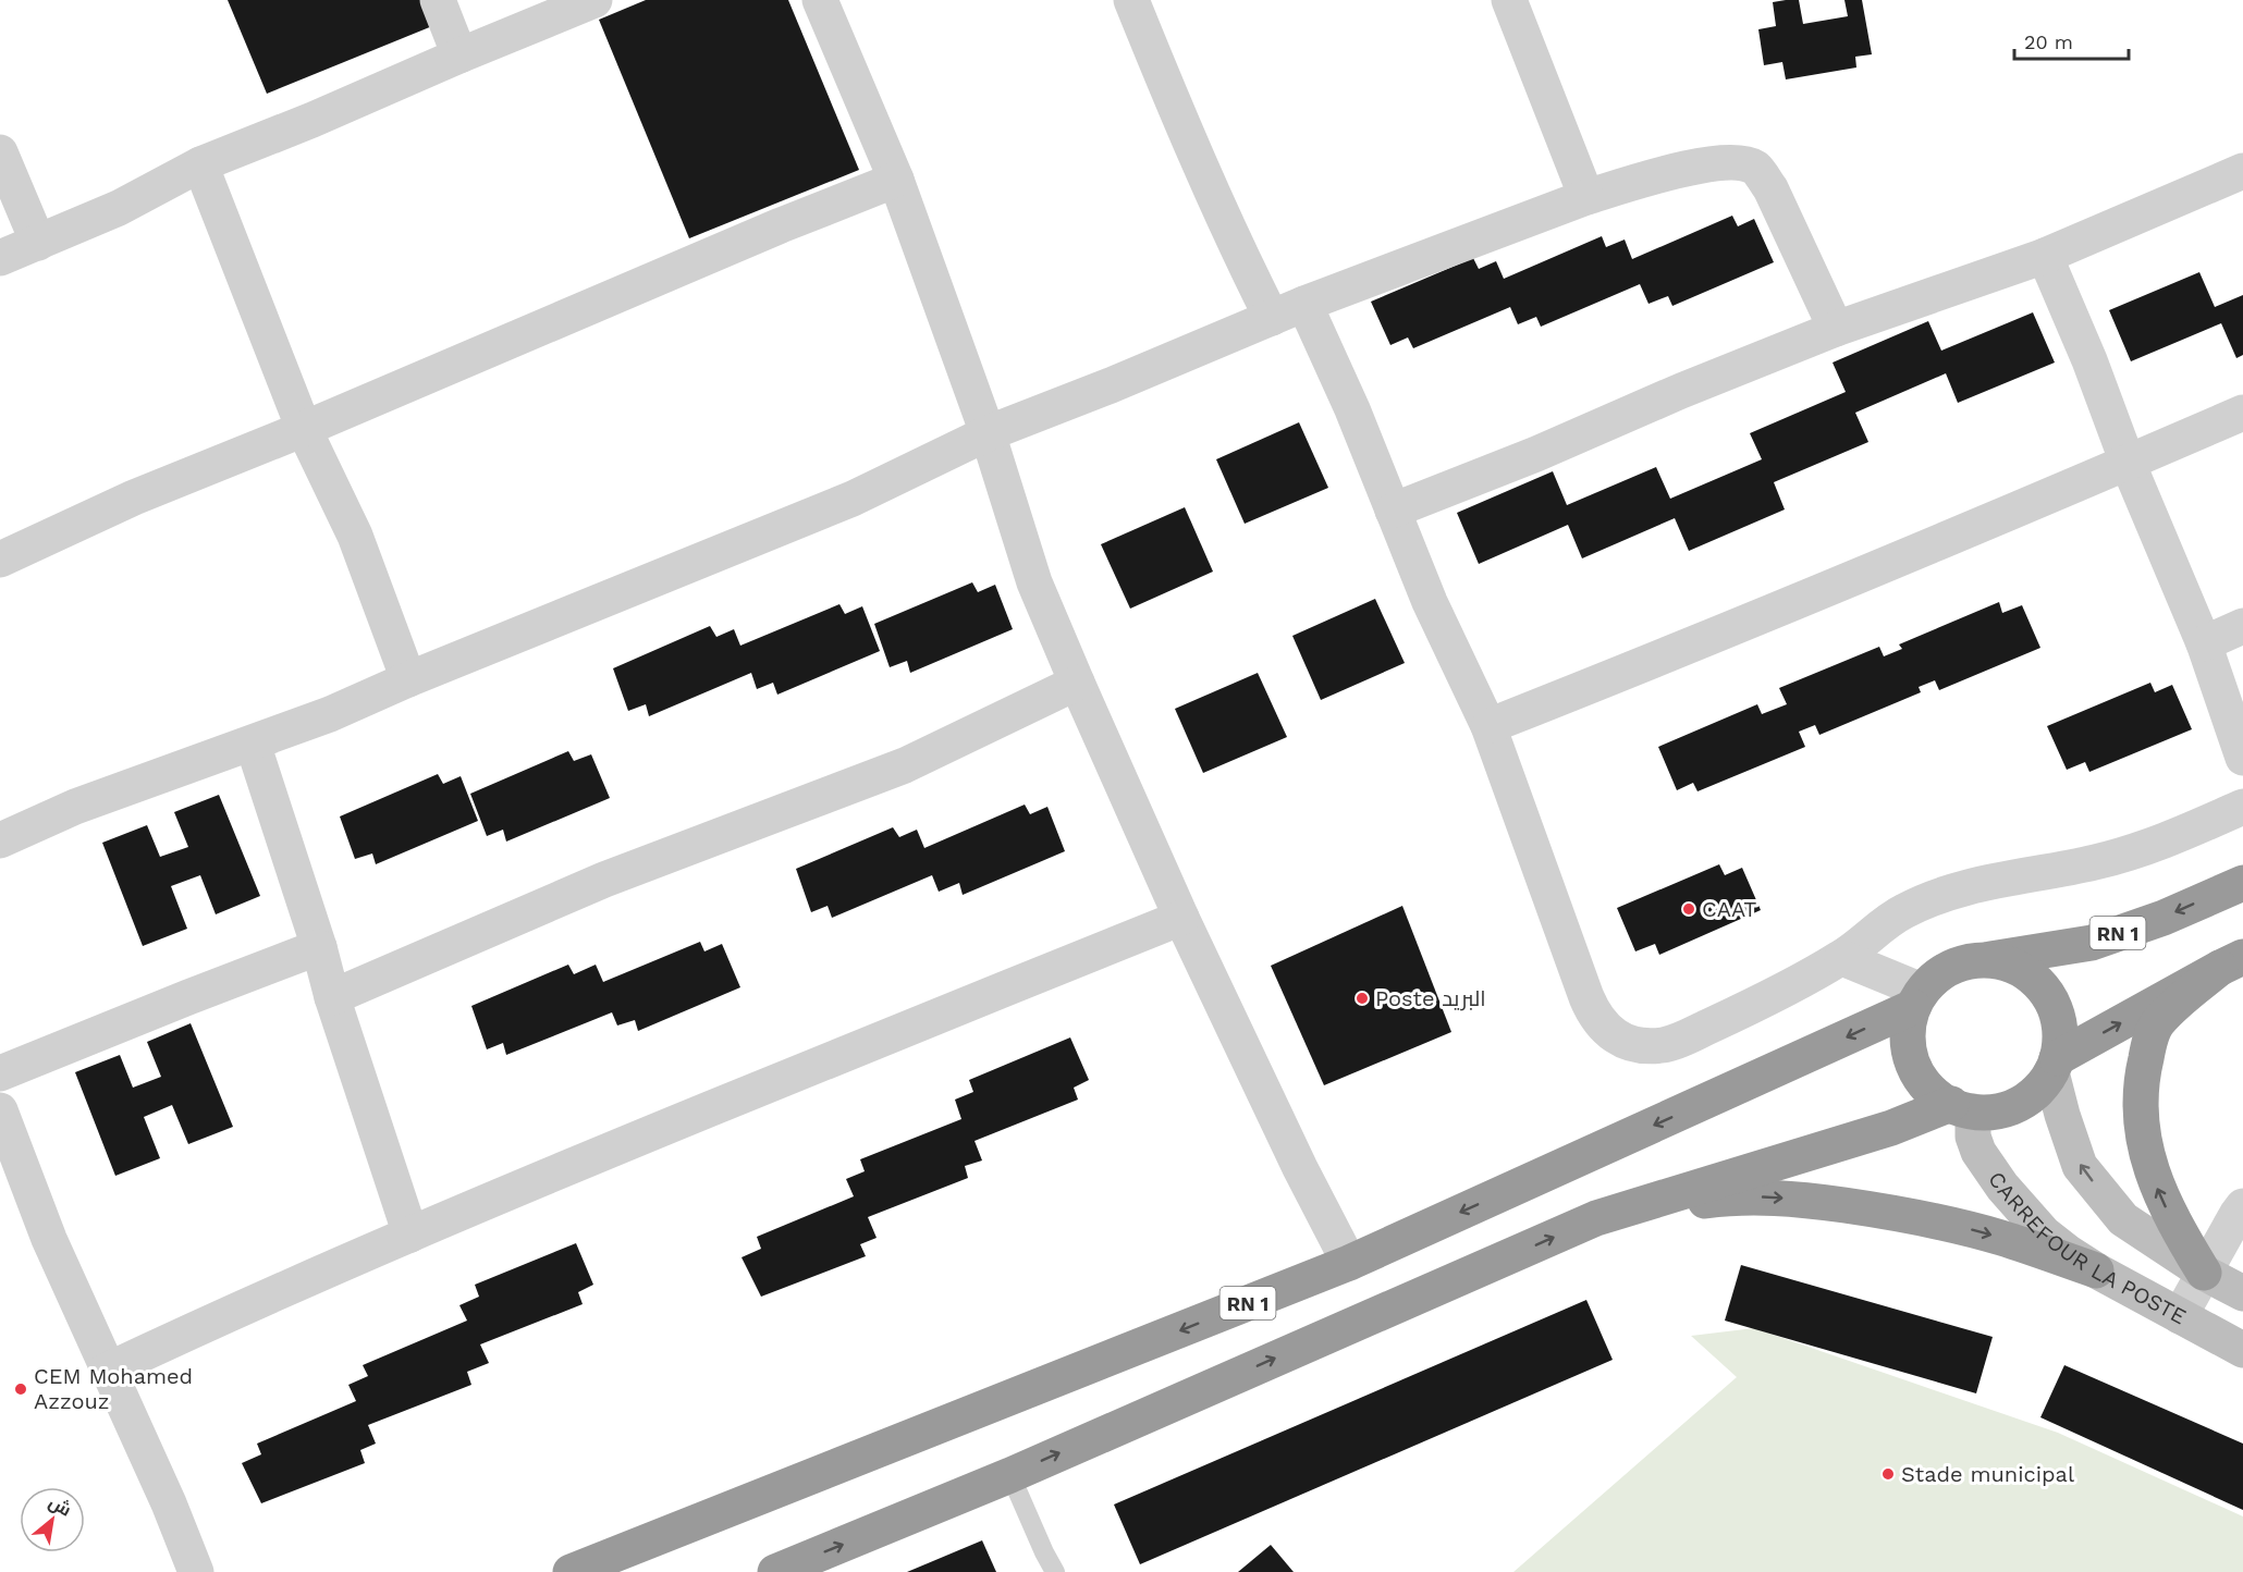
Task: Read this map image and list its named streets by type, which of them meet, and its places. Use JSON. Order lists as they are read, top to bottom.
{
  "streets": {
    "highway": ["RN 1", "CARREFOUR LA POSTE"]
  },
  "crossings": [
    ["RN 1", "CARREFOUR LA POSTE"]
  ],
  "places": [
    "CAAT",
    "Poste البريد",
    "CEM Mohamed Azzouz",
    "Stade municipal"
  ],
  "scale_bar": "20 m",
  "north": "top right"
}
